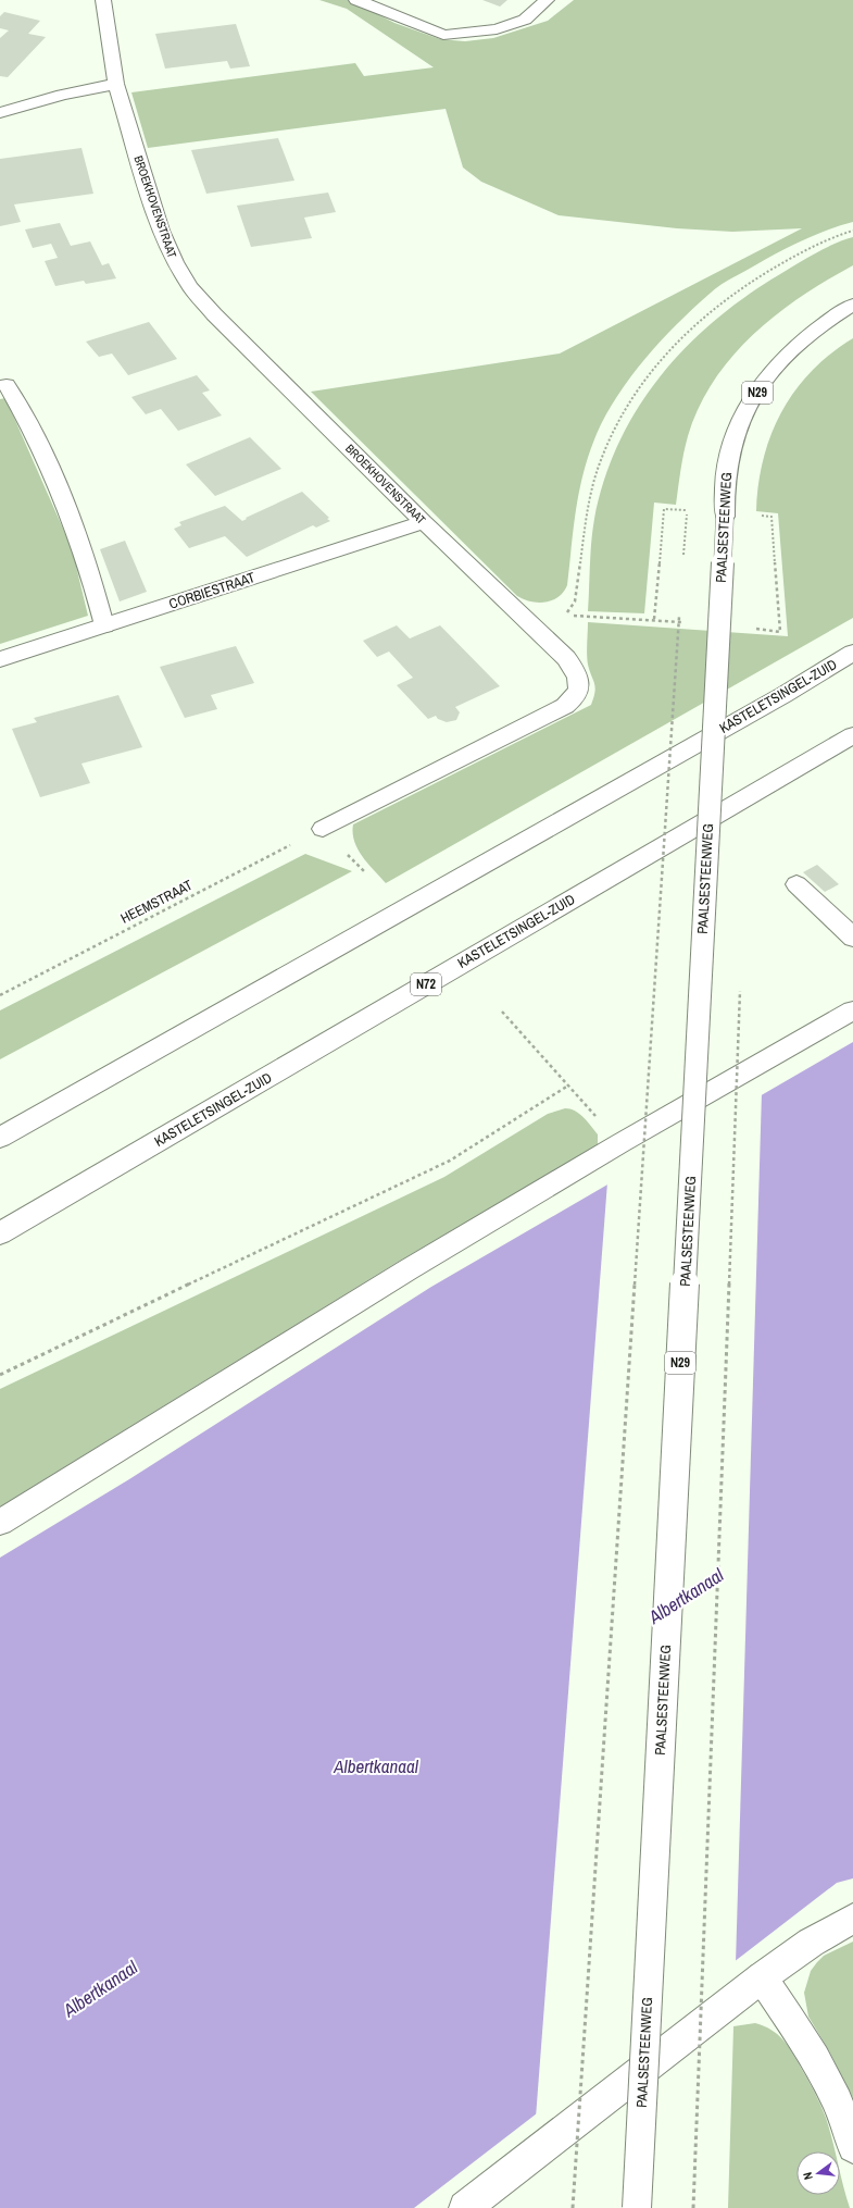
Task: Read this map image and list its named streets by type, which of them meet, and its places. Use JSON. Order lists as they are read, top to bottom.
{
  "streets": {
    "main road": [
      "BROEKHOVENSTRAAT",
      "N29",
      "PAALSESTEENWEG",
      "CORBIESTRAAT",
      "KASTELETSINGEL-ZUID",
      "N72"
    ],
    "path": ["HEEMSTRAAT"]
  },
  "crossings": [
    ["BROEKHOVENSTRAAT", "CORBIESTRAAT"],
    ["BROEKHOVENSTRAAT", "HEEMSTRAAT"]
  ],
  "water": ["Albertkanaal"],
  "north": "left"
}
